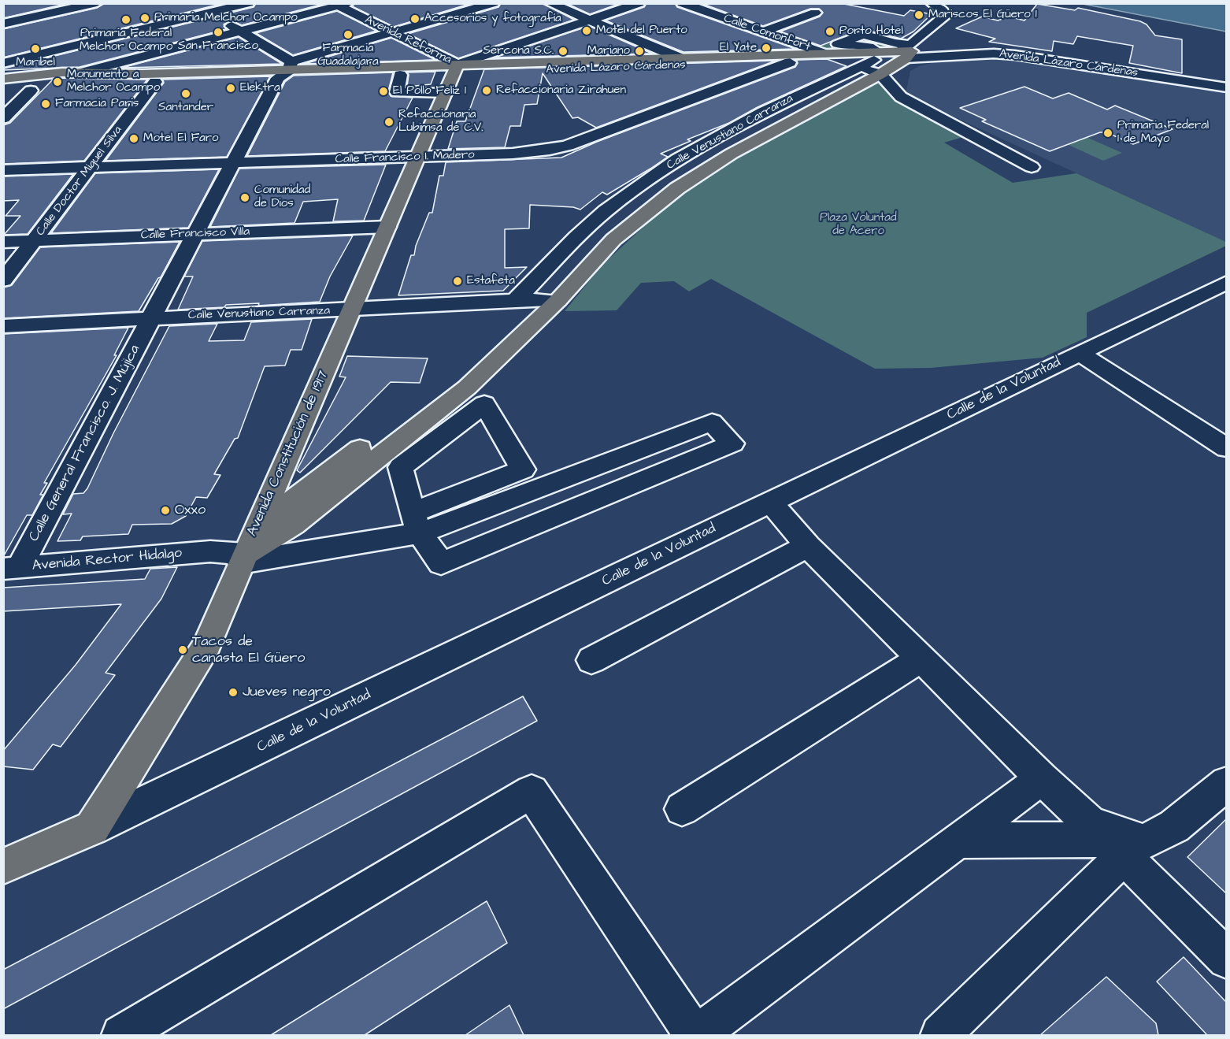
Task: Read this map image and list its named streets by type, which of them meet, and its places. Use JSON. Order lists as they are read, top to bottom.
{
  "streets": {
    "main road": ["Avenida Lázaro Cárdenas", "Avenida Constitución de 1917"],
    "street": [
      "Calle Comonfort",
      "Avenida Reforma",
      "Calle Venustiano Carranza",
      "Calle Francisco I. Madero",
      "Calle Doctor Miguel Silva",
      "Calle Francisco Villa",
      "Calle de la Voluntad",
      "Calle General Francisco. J. Mújica",
      "Avenida Rector Hidalgo"
    ]
  },
  "crossings": [
    ["Calle Comonfort", "Avenida Lázaro Cárdenas"],
    ["Avenida Reforma", "Avenida Lázaro Cárdenas"],
    ["Avenida Reforma", "Avenida Constitución de 1917"],
    ["Avenida Lázaro Cárdenas", "Calle Venustiano Carranza"],
    ["Avenida Lázaro Cárdenas", "Calle Francisco I. Madero"],
    ["Avenida Lázaro Cárdenas", "Calle Doctor Miguel Silva"],
    ["Avenida Lázaro Cárdenas", "Calle General Francisco. J. Mújica"],
    ["Avenida Lázaro Cárdenas", "Avenida Constitución de 1917"],
    ["Calle Venustiano Carranza", "Calle General Francisco. J. Mújica"],
    ["Calle Venustiano Carranza", "Avenida Constitución de 1917"],
    ["Calle Francisco I. Madero", "Calle Doctor Miguel Silva"],
    ["Calle Francisco I. Madero", "Calle General Francisco. J. Mújica"],
    ["Calle Francisco I. Madero", "Avenida Constitución de 1917"],
    ["Calle Doctor Miguel Silva", "Calle Francisco Villa"],
    ["Calle Francisco Villa", "Calle General Francisco. J. Mújica"],
    ["Calle Francisco Villa", "Avenida Constitución de 1917"],
    ["Calle de la Voluntad", "Avenida Constitución de 1917"],
    ["Calle General Francisco. J. Mújica", "Avenida Rector Hidalgo"],
    ["Avenida Constitución de 1917", "Avenida Rector Hidalgo"]
  ],
  "parks": ["Plaza Voluntad de Acero"],
  "places": [
    "Mariscos El Güero 1",
    "Primaria Melchor Ocampo",
    "Accesorios y fotografía",
    "Primaria Federal Melchor Ocampo",
    "Motel del Puerto",
    "Porto Hotel",
    "San Francisco",
    "Farmacia Guadalajara",
    "El Yate",
    "Maribel",
    "Sercona S.C.",
    "Mariano",
    "Monumento a Melchor Ocampo",
    "Elektra",
    "Refaccionaria Zirahuen",
    "El Pollo Feliz 1",
    "Santander",
    "Farmacia Paris",
    "Refaccionaria Lubimsa de C.V.",
    "Primaria Federal 1 de Mayo",
    "Motel El Faro",
    "Comunidad de Dios",
    "Estafeta",
    "Oxxo",
    "Tacos de canasta El Güero",
    "Jueves negro"
  ]
}
